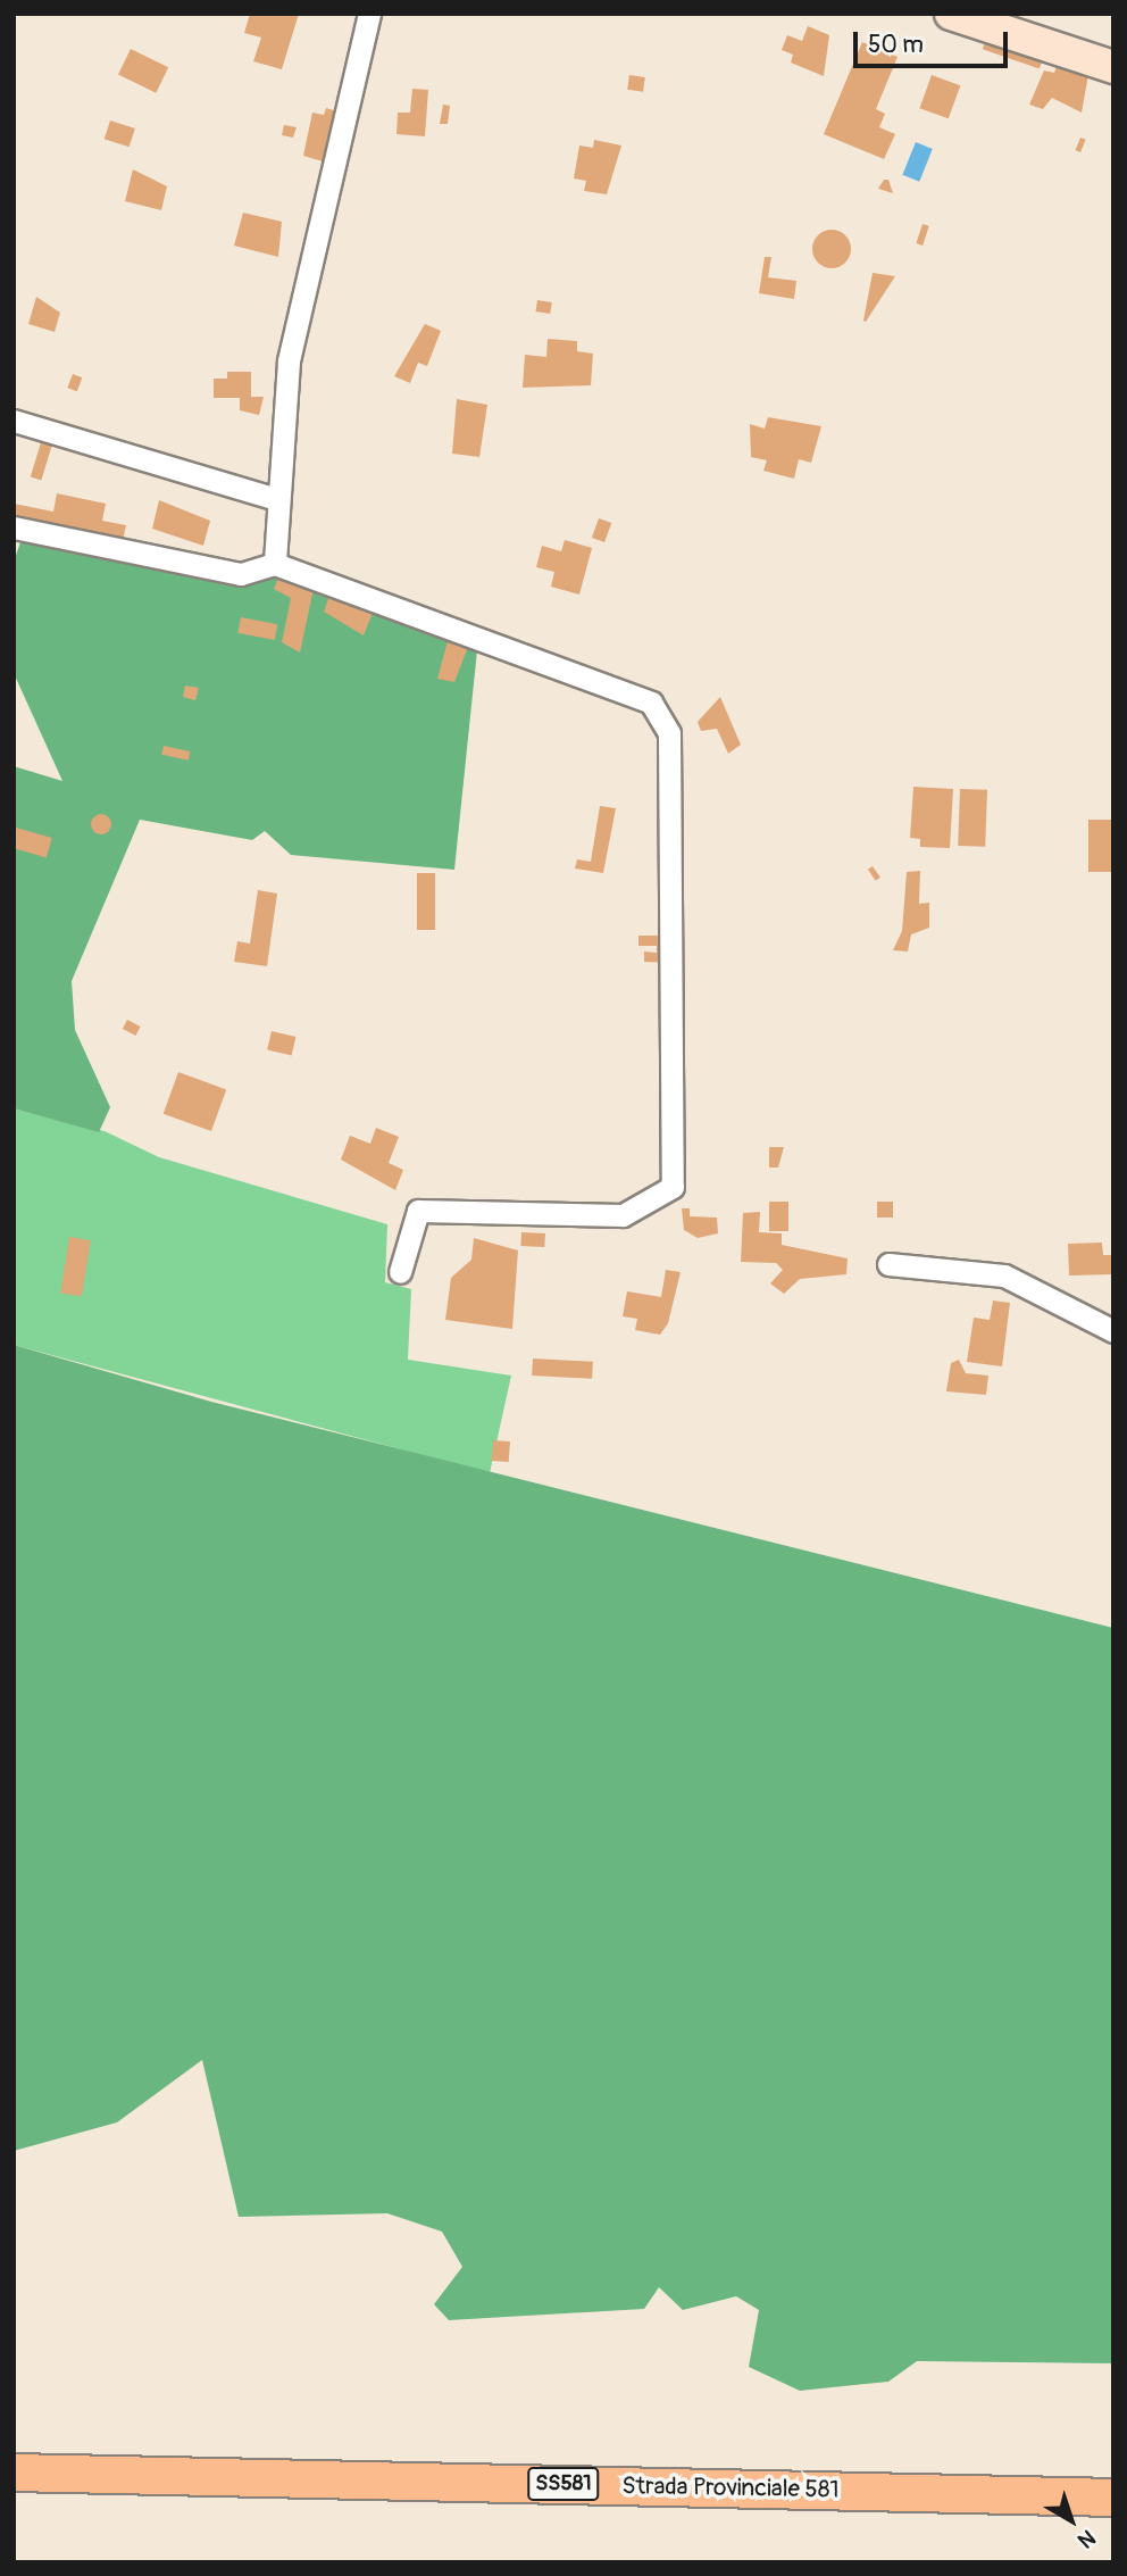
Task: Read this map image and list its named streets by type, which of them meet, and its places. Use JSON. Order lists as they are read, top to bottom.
{
  "streets": {
    "main road": ["SS581", "Strada Provinciale 581"]
  },
  "scale_bar": "50 m",
  "north": "bottom right"
}
